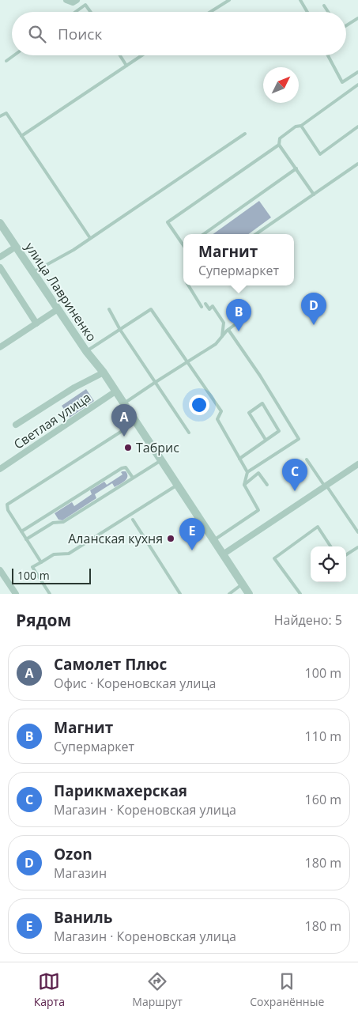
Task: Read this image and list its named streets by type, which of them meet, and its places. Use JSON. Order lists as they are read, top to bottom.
{
  "streets": {
    "street": ["улица Лавриненко", "Светлая улица"]
  },
  "crossings": [
    ["улица Лавриненко", "Светлая улица"]
  ],
  "places": ["Табрис", "Аланская кухня"],
  "scale_bar": "100 m",
  "north": "top right",
  "page": {
    "search": "Поиск",
    "popup": ["Магнит", "Супермаркет"],
    "pins": [
      "D",
      "B",
      "A",
      "C",
      "E"
    ],
    "scale": "100 m",
    "heading": ["Рядом", "Найдено: 5"],
    "list": [
      {
        "mark": "A",
        "name": "Самолет Плюс",
        "note": "Офис · Кореновская улица",
        "value": "100 m"
      },
      {
        "mark": "B",
        "name": "Магнит",
        "note": "Супермаркет",
        "value": "110 m"
      },
      {
        "mark": "C",
        "name": "Парикмахерская",
        "note": "Магазин · Кореновская улица",
        "value": "160 m"
      },
      {
        "mark": "D",
        "name": "Ozon",
        "note": "Магазин",
        "value": "180 m"
      },
      {
        "mark": "E",
        "name": "Ваниль",
        "note": "Магазин · Кореновская улица",
        "value": "180 m"
      }
    ],
    "nav": ["Карта", "Маршрут", "Сохранённые"]
  }
}
